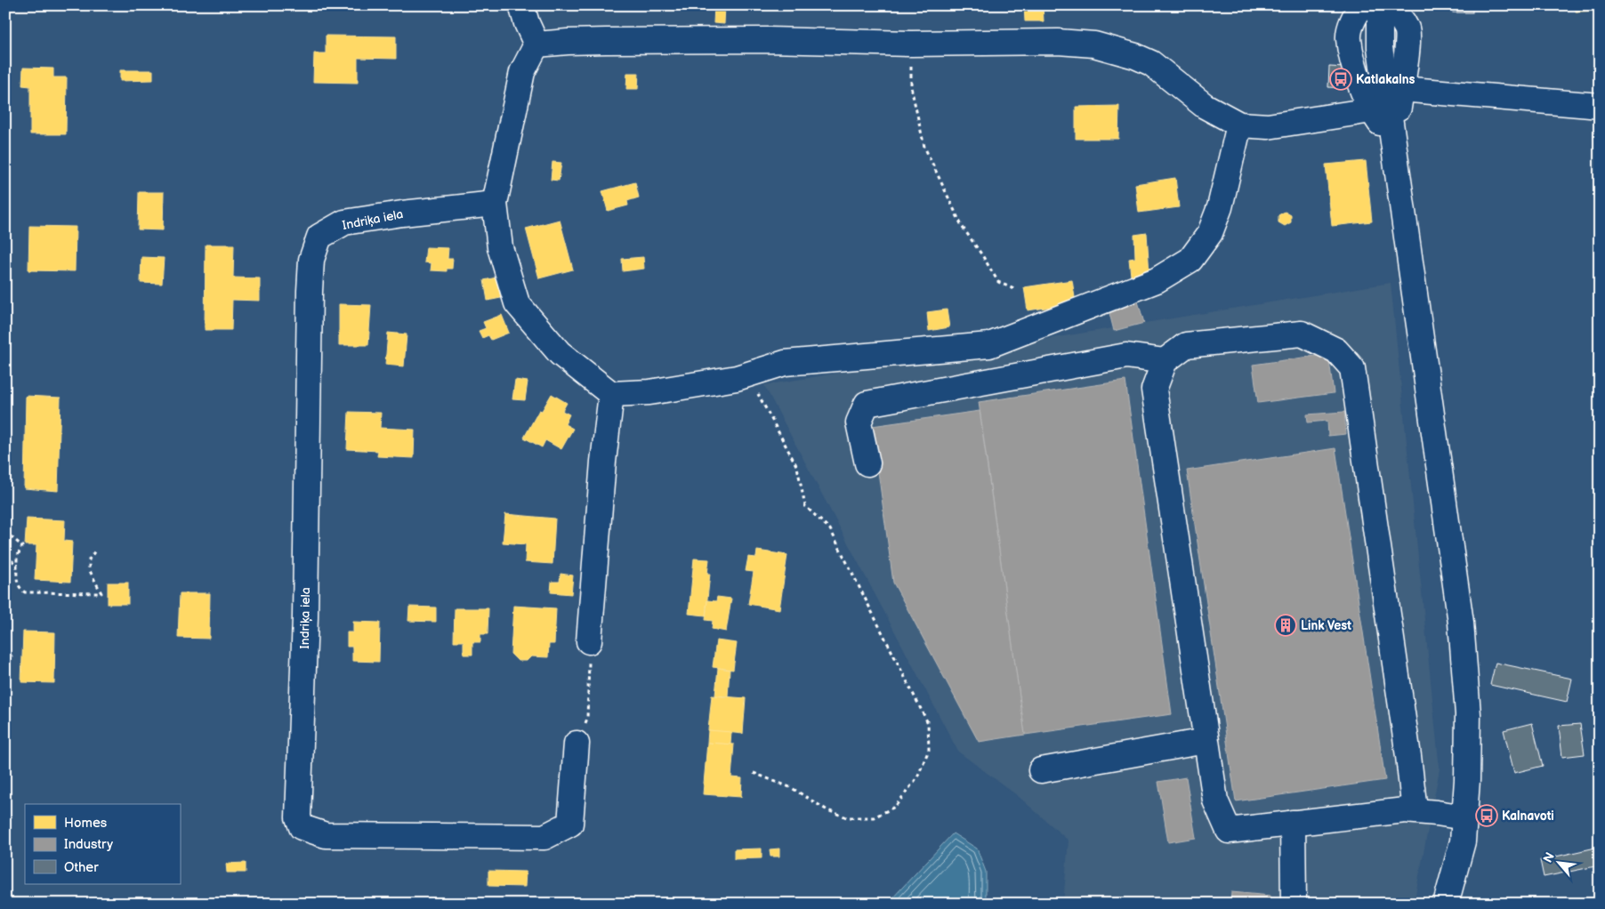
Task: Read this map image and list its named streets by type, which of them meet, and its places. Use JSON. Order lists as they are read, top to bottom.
{
  "streets": {
    "street": ["Indriķa iela"]
  },
  "places": {
    "bus stop": ["Katlakalns", "Kalnavoti"],
    "building": ["Link Vest"]
  },
  "legend": ["Homes", "Industry", "Other"],
  "north": "top left"
}
